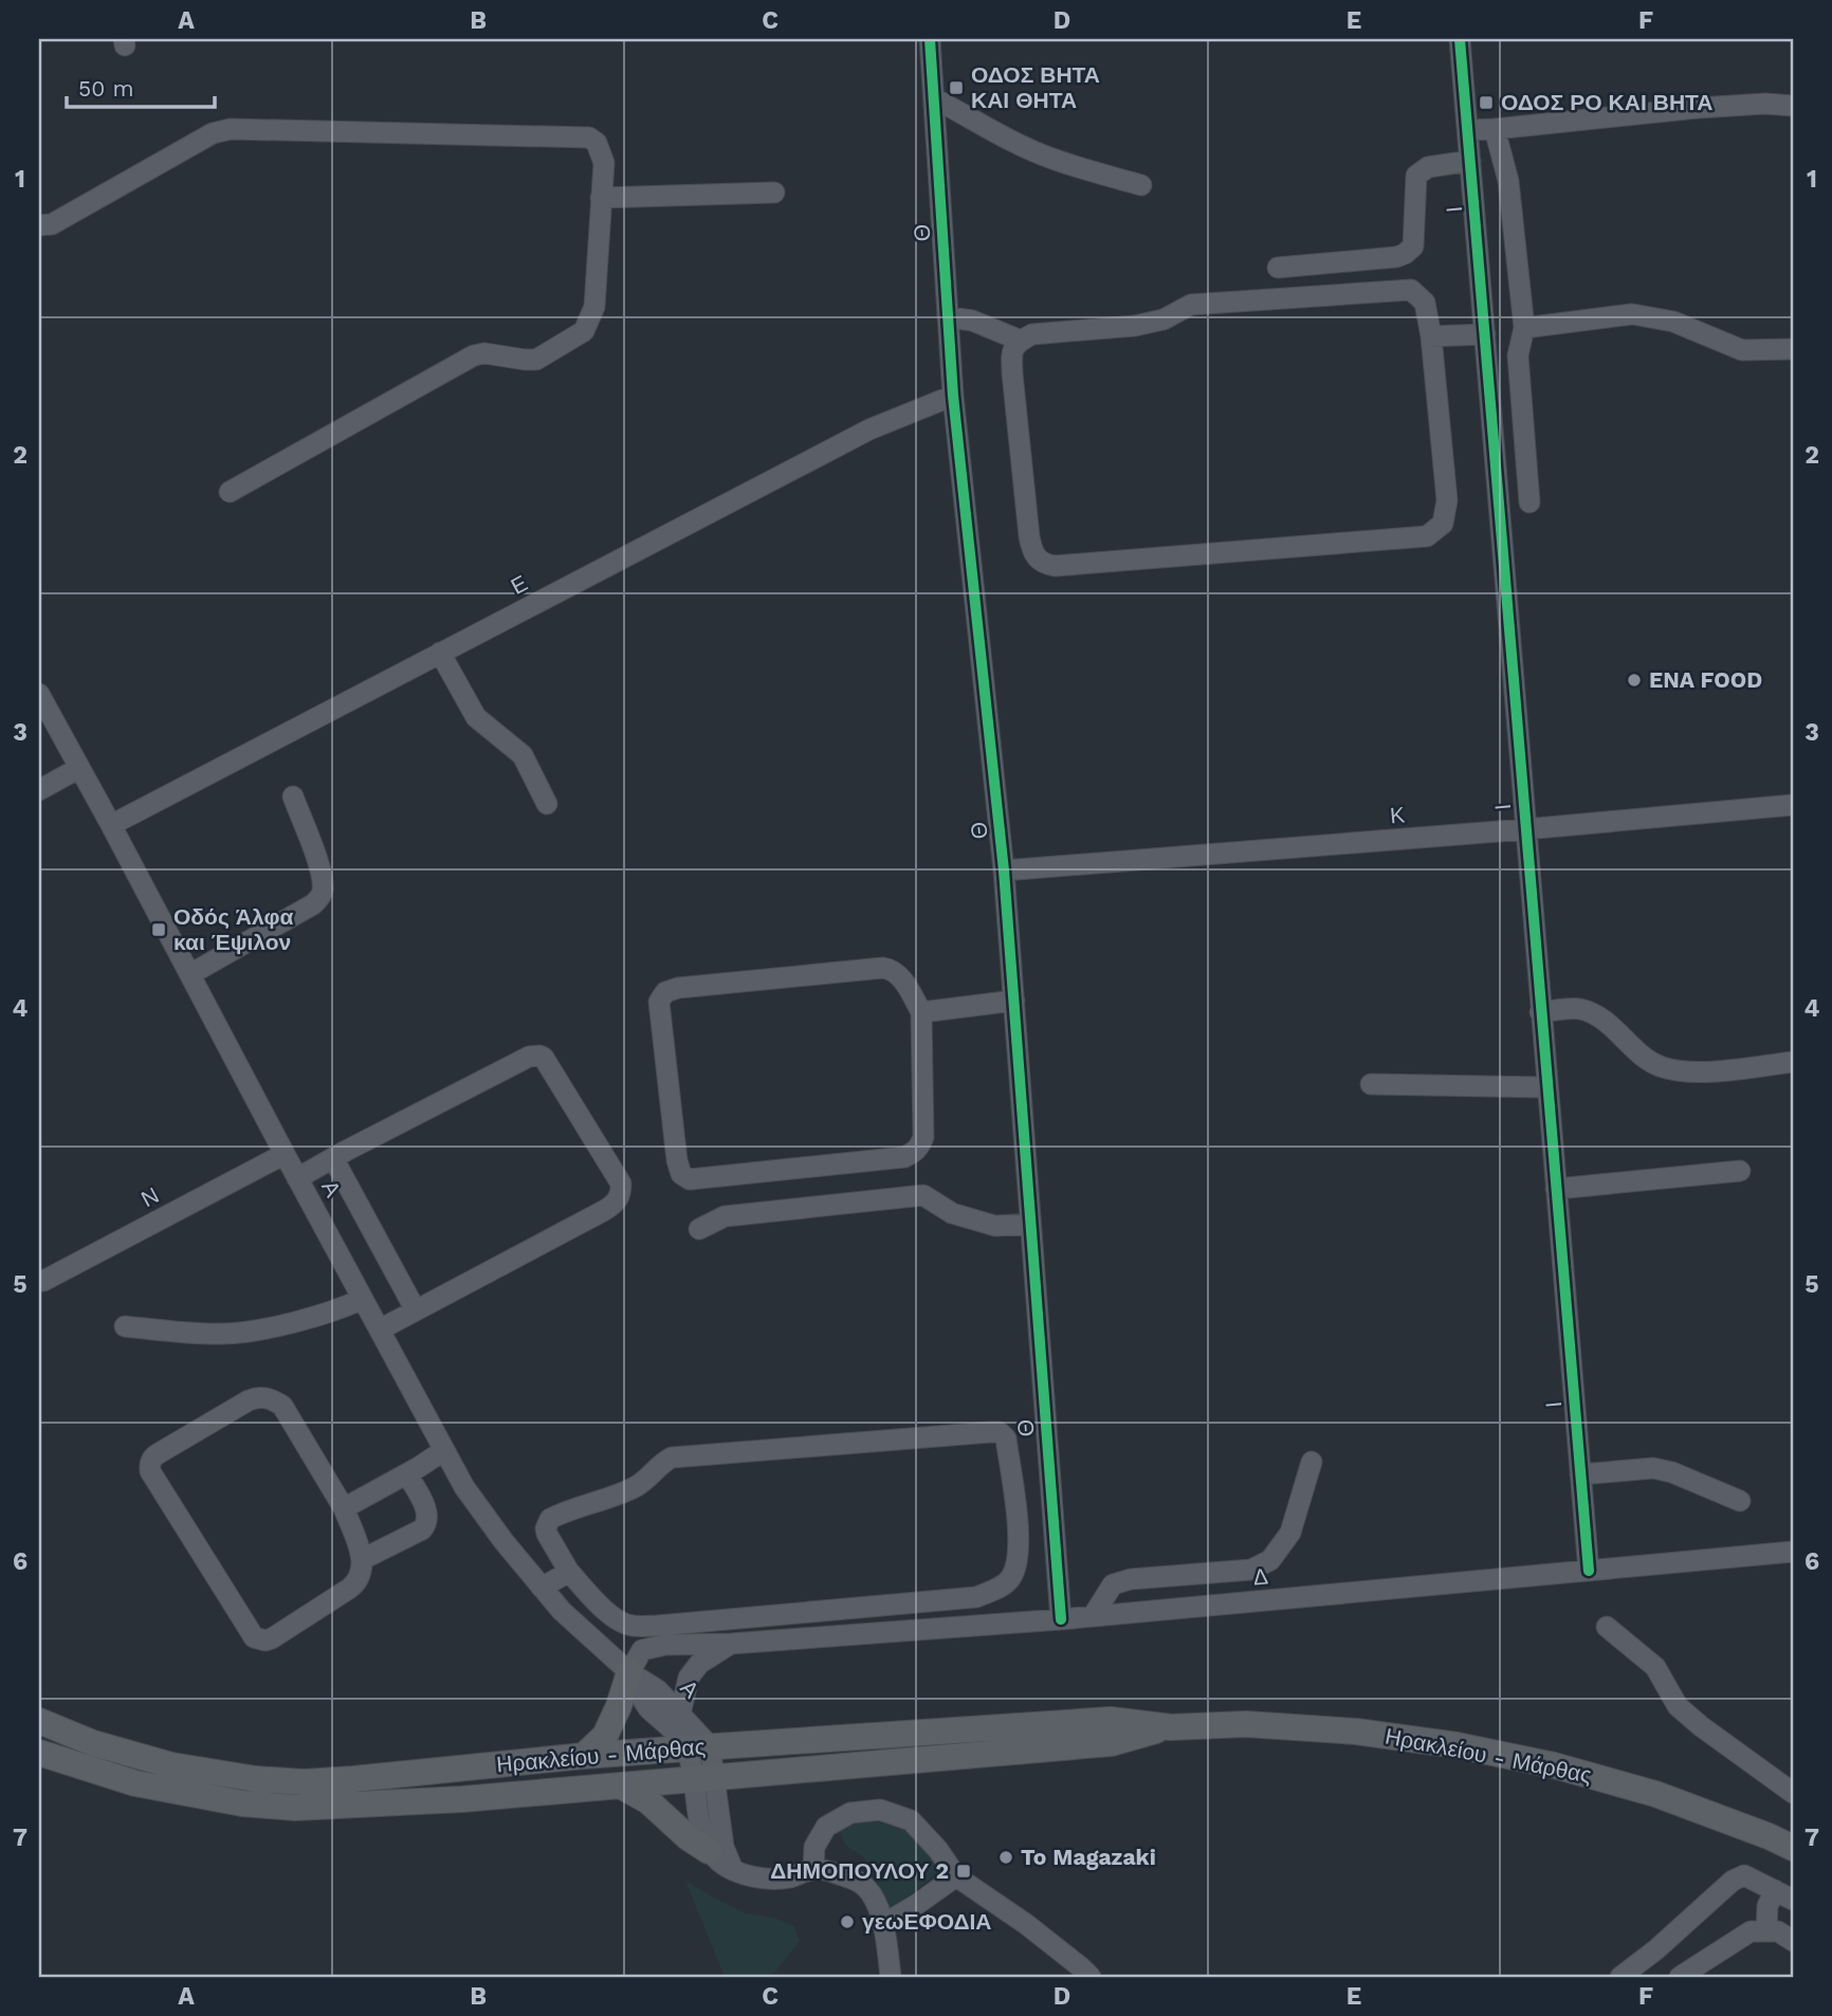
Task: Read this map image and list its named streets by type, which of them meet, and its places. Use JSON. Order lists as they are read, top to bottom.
{
  "streets": {
    "main road": ["Ηρακλείου - Μάρθας"],
    "street": [
      "Ι",
      "Θ",
      "Ε",
      "Κ",
      "Α",
      "Ν",
      "Δ"
    ]
  },
  "crossings": [
    ["Ι", "Κ"],
    ["Ι", "Δ"],
    ["Θ", "Ε"],
    ["Θ", "Κ"],
    ["Θ", "Δ"],
    ["Ε", "Α"],
    ["Α", "Ν"],
    ["Α", "Δ"],
    ["Α", "Ηρακλείου - Μάρθας"]
  ],
  "places": {
    "transit": [
      "ΟΔΟΣ ΒΗΤΑ ΚΑΙ ΘΗΤΑ",
      "ΟΔΟΣ ΡΟ ΚΑΙ ΒΗΤΑ",
      "Οδός Άλφα και Έψιλον",
      "ΔΗΜΟΠΟΥΛΟΥ 2"
    ],
    "other": ["ENA FOOD", "To Magazaki", "γεωΕΦΟΔΙΑ"]
  },
  "scale_bar": "50 m",
  "grid": {
    "columns": [
      "A",
      "B",
      "C",
      "D",
      "E",
      "F"
    ],
    "rows": [
      "1",
      "2",
      "3",
      "4",
      "5",
      "6",
      "7"
    ]
  }
}
